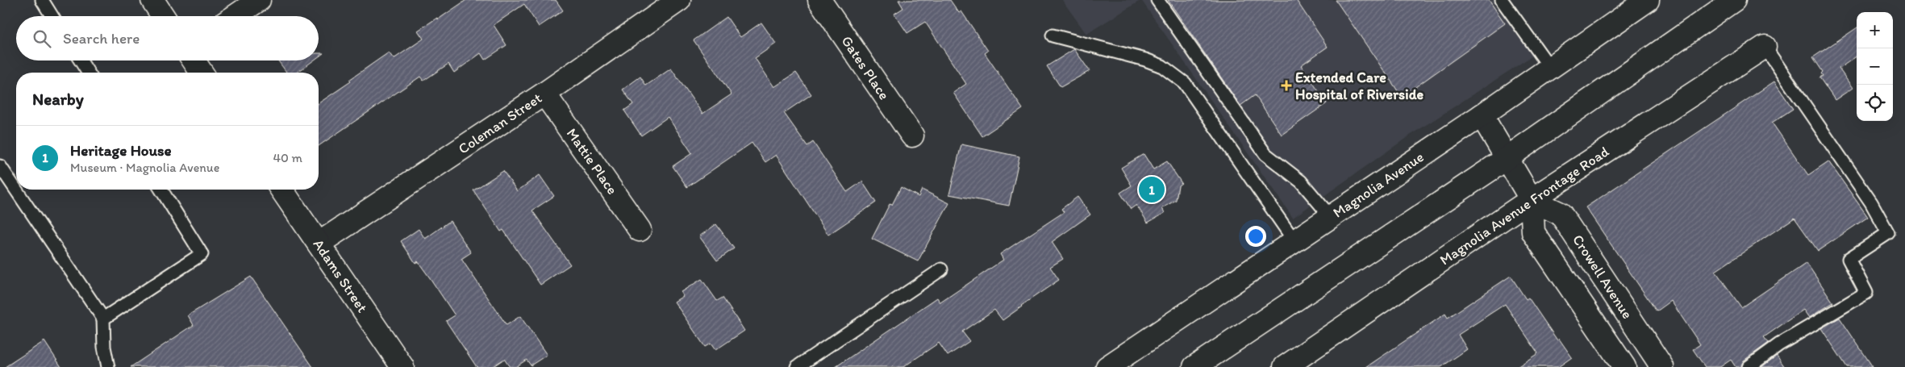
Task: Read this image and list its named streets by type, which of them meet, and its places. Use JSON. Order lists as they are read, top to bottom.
{
  "streets": {
    "street": [
      "Gates Place",
      "Coleman Street",
      "Mattie Place",
      "Magnolia Avenue",
      "Magnolia Avenue Frontage Road",
      "Adams Street",
      "Crowell Avenue"
    ]
  },
  "crossings": [
    ["Coleman Street", "Mattie Place"],
    ["Coleman Street", "Adams Street"],
    ["Magnolia Avenue Frontage Road", "Crowell Avenue"]
  ],
  "places": {
    "health": ["Extended Care Hospital of Riverside"]
  },
  "page": {
    "map_buttons": ["+", "−"],
    "search": "Search here",
    "heading": "Nearby",
    "list": [
      {
        "mark": "1",
        "name": "Heritage House",
        "note": "Museum · Magnolia Avenue",
        "value": "40 m"
      }
    ],
    "pins": "1"
  }
}
